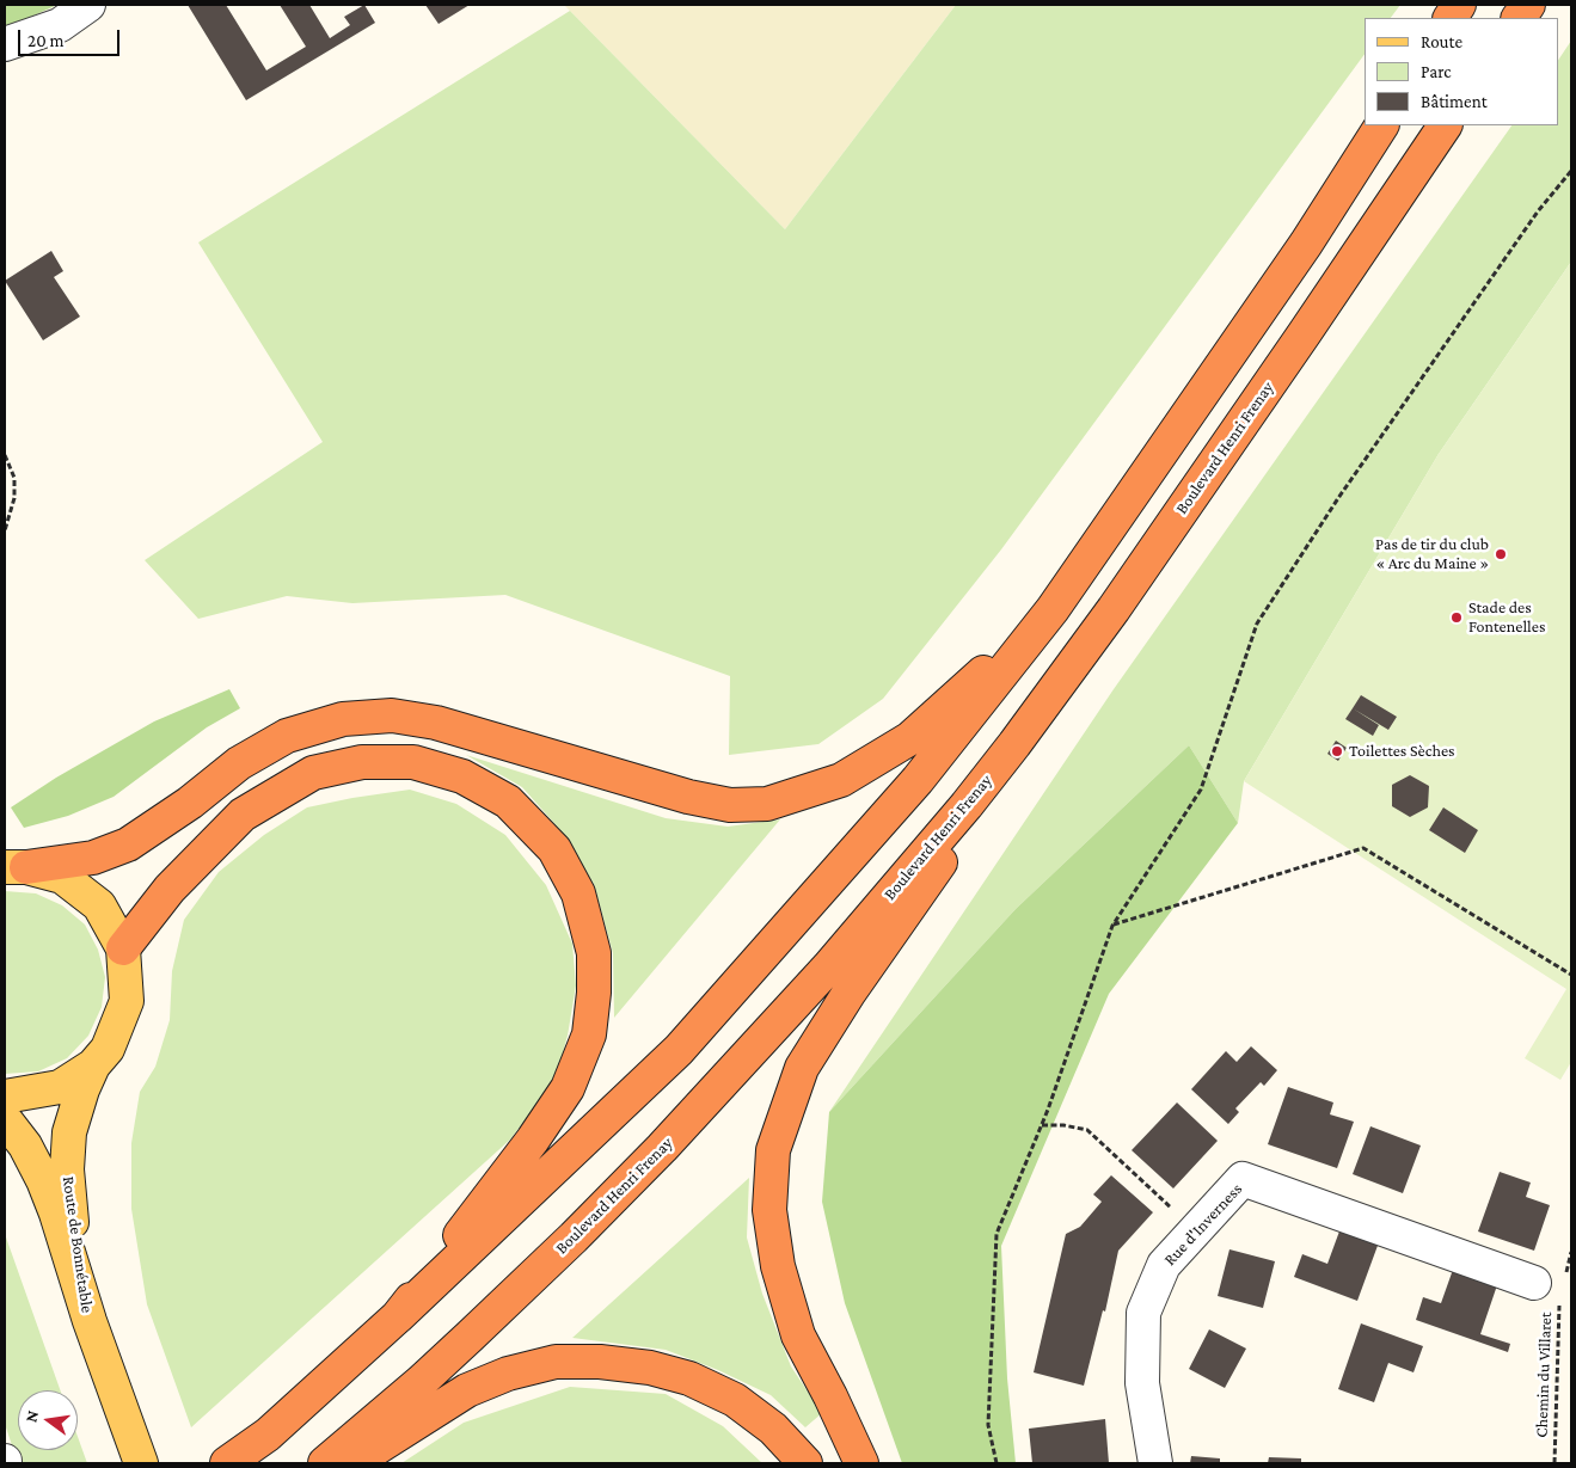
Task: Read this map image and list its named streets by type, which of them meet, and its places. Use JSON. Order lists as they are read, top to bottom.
{
  "streets": {
    "highway": ["Boulevard Henri Frenay"],
    "main road": ["Route de Bonnétable"],
    "street": ["Rue d'Inverness"],
    "path": ["Chemin du Villaret"]
  },
  "crossings": [
    ["Rue d'Inverness", "Chemin du Villaret"]
  ],
  "places": ["Pas de tir du club « Arc du Maine »", "Stade des Fontenelles", "Toilettes Sèches"],
  "legend": ["Route", "Parc", "Bâtiment"],
  "scale_bar": "20 m",
  "north": "left"
}
